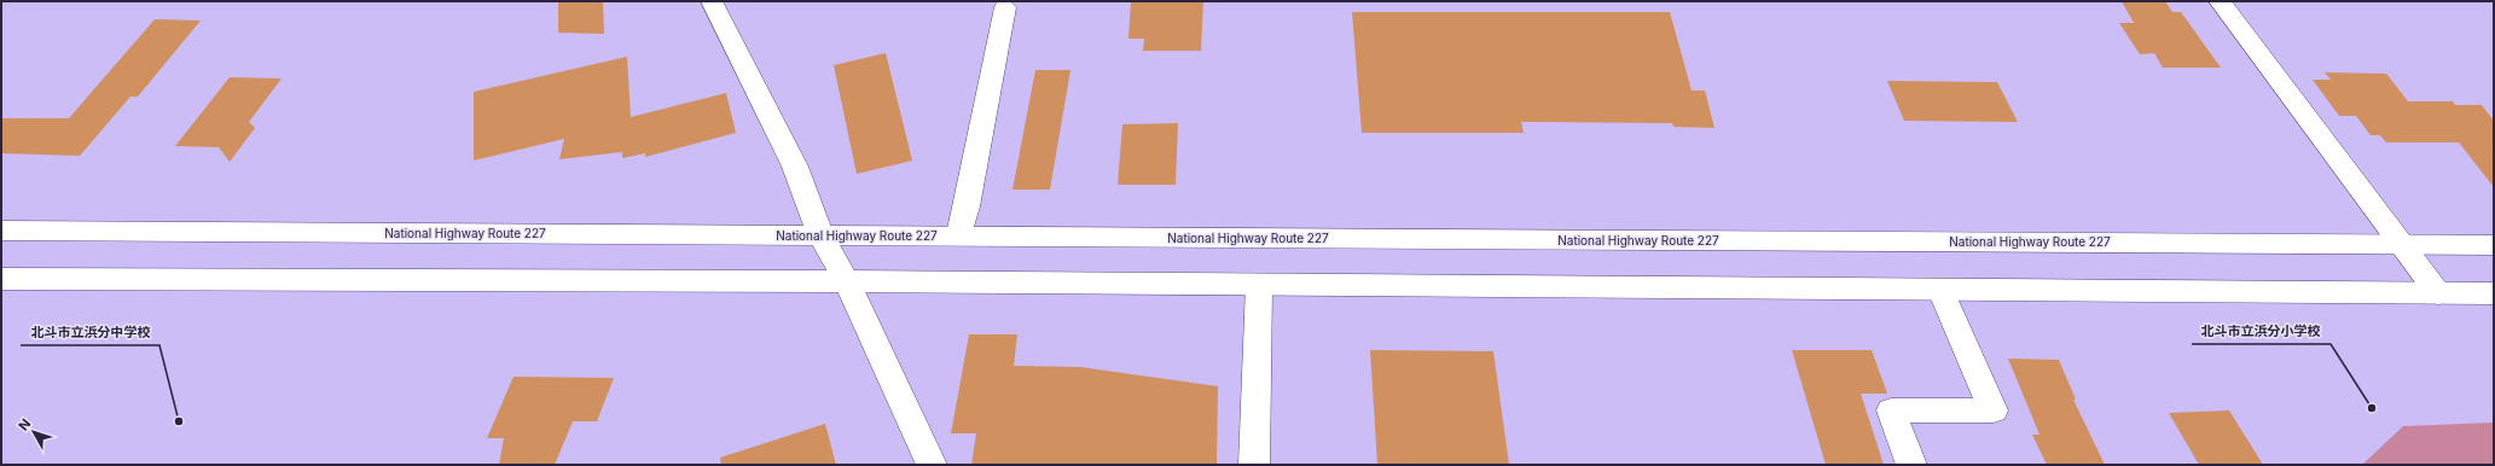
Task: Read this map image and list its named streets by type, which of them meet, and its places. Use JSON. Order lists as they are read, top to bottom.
{
  "streets": {
    "main road": ["National Highway Route 227"]
  },
  "places": ["北斗市立浜分小学校", "北斗市立浜分中学校"],
  "north": "top left"
}
